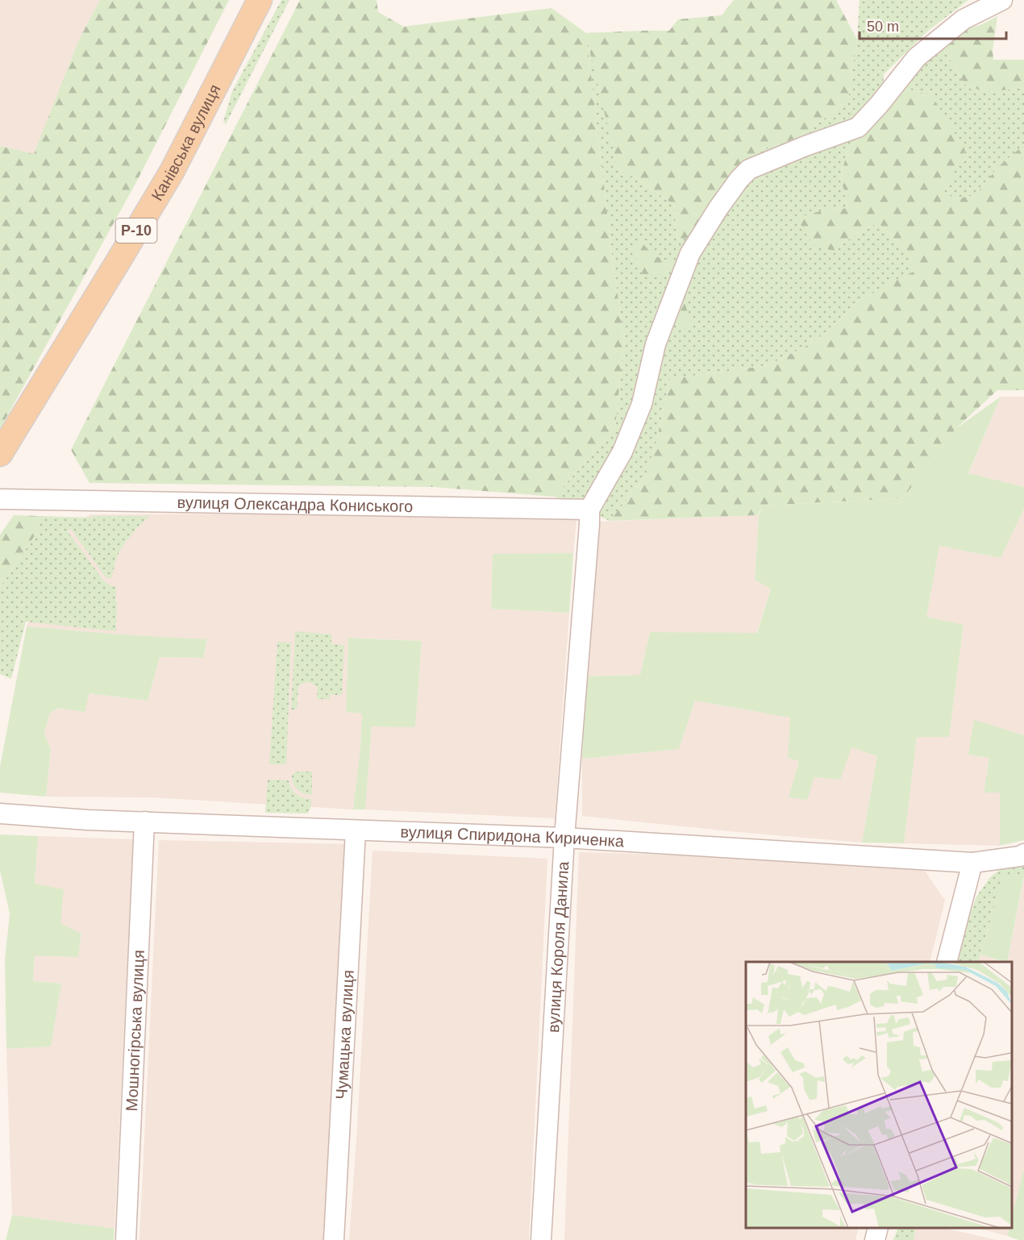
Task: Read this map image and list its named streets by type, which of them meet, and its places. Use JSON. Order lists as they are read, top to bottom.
{
  "streets": {
    "main road": ["Канівська вулиця", "Р-10"],
    "street": [
      "вулиця Олександра Кониського",
      "вулиця Спиридона Кириченка",
      "вулиця Короля Данила",
      "Мошногірська вулиця",
      "Чумацька вулиця"
    ]
  },
  "crossings": [
    ["вулиця Олександра Кониського", "вулиця Короля Данила"],
    ["вулиця Спиридона Кириченка", "вулиця Короля Данила"],
    ["вулиця Спиридона Кириченка", "Мошногірська вулиця"],
    ["вулиця Спиридона Кириченка", "Чумацька вулиця"]
  ],
  "scale_bar": "50 m"
}
